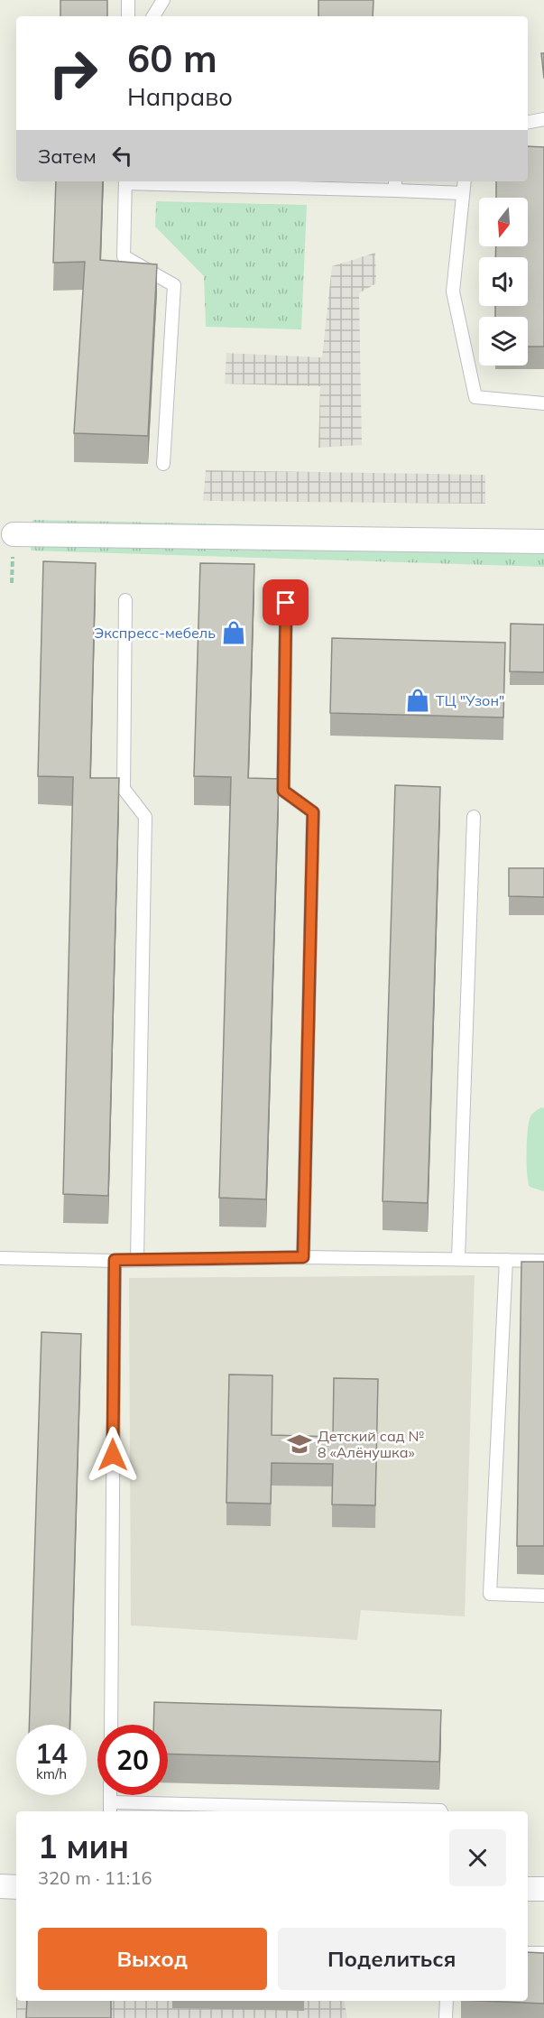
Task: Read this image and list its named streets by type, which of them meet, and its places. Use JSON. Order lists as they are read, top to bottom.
{
  "places": {
    "shop": ["Экспресс-мебель", "ТЦ \"Узон\""],
    "school or university": ["Детский сад № 8 «Алёнушка»"]
  },
  "north": "bottom",
  "page": {
    "turn": ["60 m", "Направо"],
    "then": "Затем",
    "speed": "14 km/h",
    "limit": "20",
    "heading": ["1 мин", "320 m · 11:16"],
    "buttons": ["Выход", "Поделиться"]
  }
}
